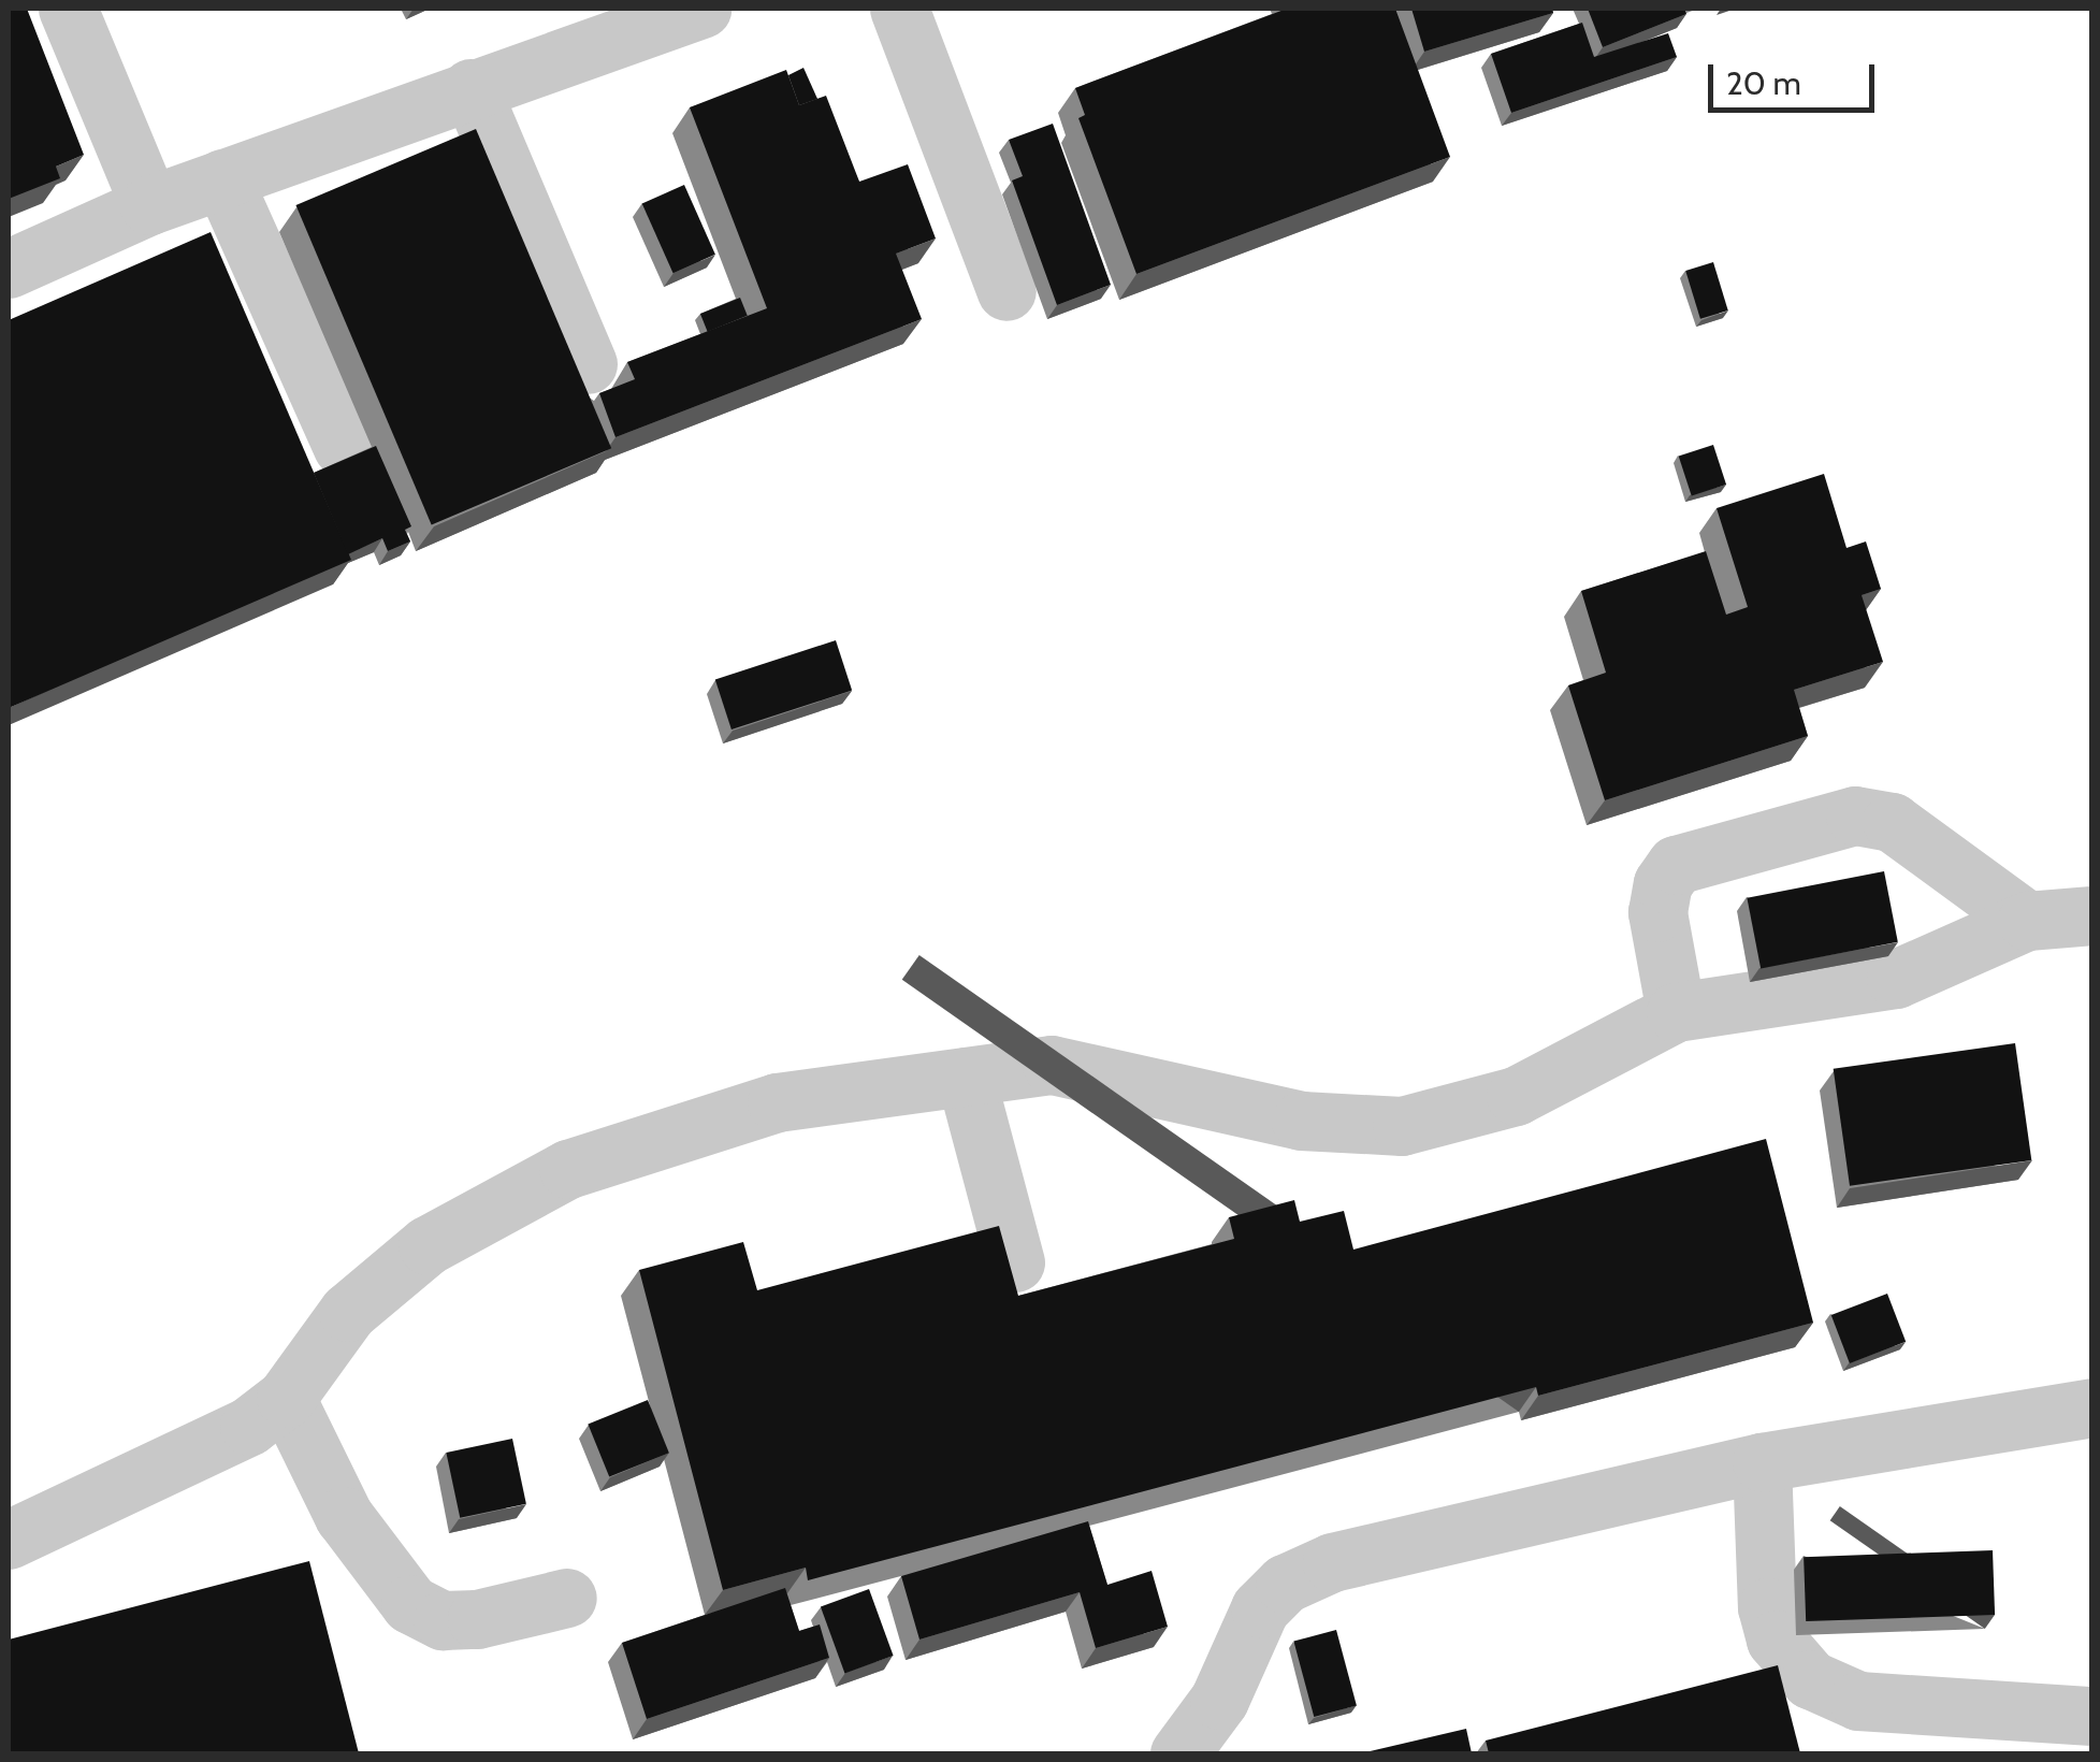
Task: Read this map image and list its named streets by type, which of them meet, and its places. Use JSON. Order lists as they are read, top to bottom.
{
  "scale_bar": "20 m"
}
